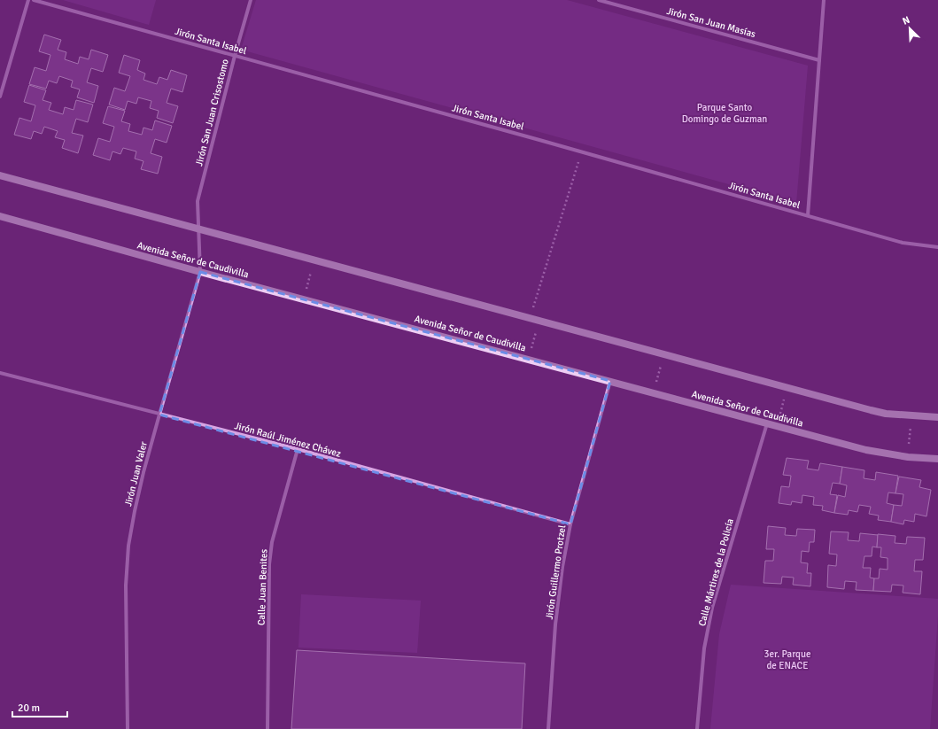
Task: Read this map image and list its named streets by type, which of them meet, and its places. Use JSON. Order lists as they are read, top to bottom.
{
  "streets": {
    "main road": ["Avenida Señor de Caudivilla"],
    "street": [
      "Jirón San Juan Masías",
      "Jirón Santa Isabel",
      "Jirón San Juan Crisostomo",
      "Jirón Raúl Jiménez Chávez",
      "Jirón Juan Valer",
      "Jirón Guillermo Protzel",
      "Calle Mártires de la Policía",
      "Calle Juan Benites"
    ]
  },
  "crossings": [
    ["Jirón Santa Isabel", "Jirón San Juan Crisostomo"],
    ["Jirón San Juan Crisostomo", "Jirón Juan Valer"],
    ["Avenida Señor de Caudivilla", "Jirón Juan Valer"],
    ["Avenida Señor de Caudivilla", "Jirón Guillermo Protzel"],
    ["Avenida Señor de Caudivilla", "Calle Mártires de la Policía"],
    ["Jirón Raúl Jiménez Chávez", "Jirón Juan Valer"],
    ["Jirón Raúl Jiménez Chávez", "Jirón Guillermo Protzel"],
    ["Jirón Raúl Jiménez Chávez", "Calle Juan Benites"]
  ],
  "parks": ["Parque Santo Domingo de Guzman", "3er. Parque de ENACE"],
  "scale_bar": "20 m",
  "north": "top left"
}
